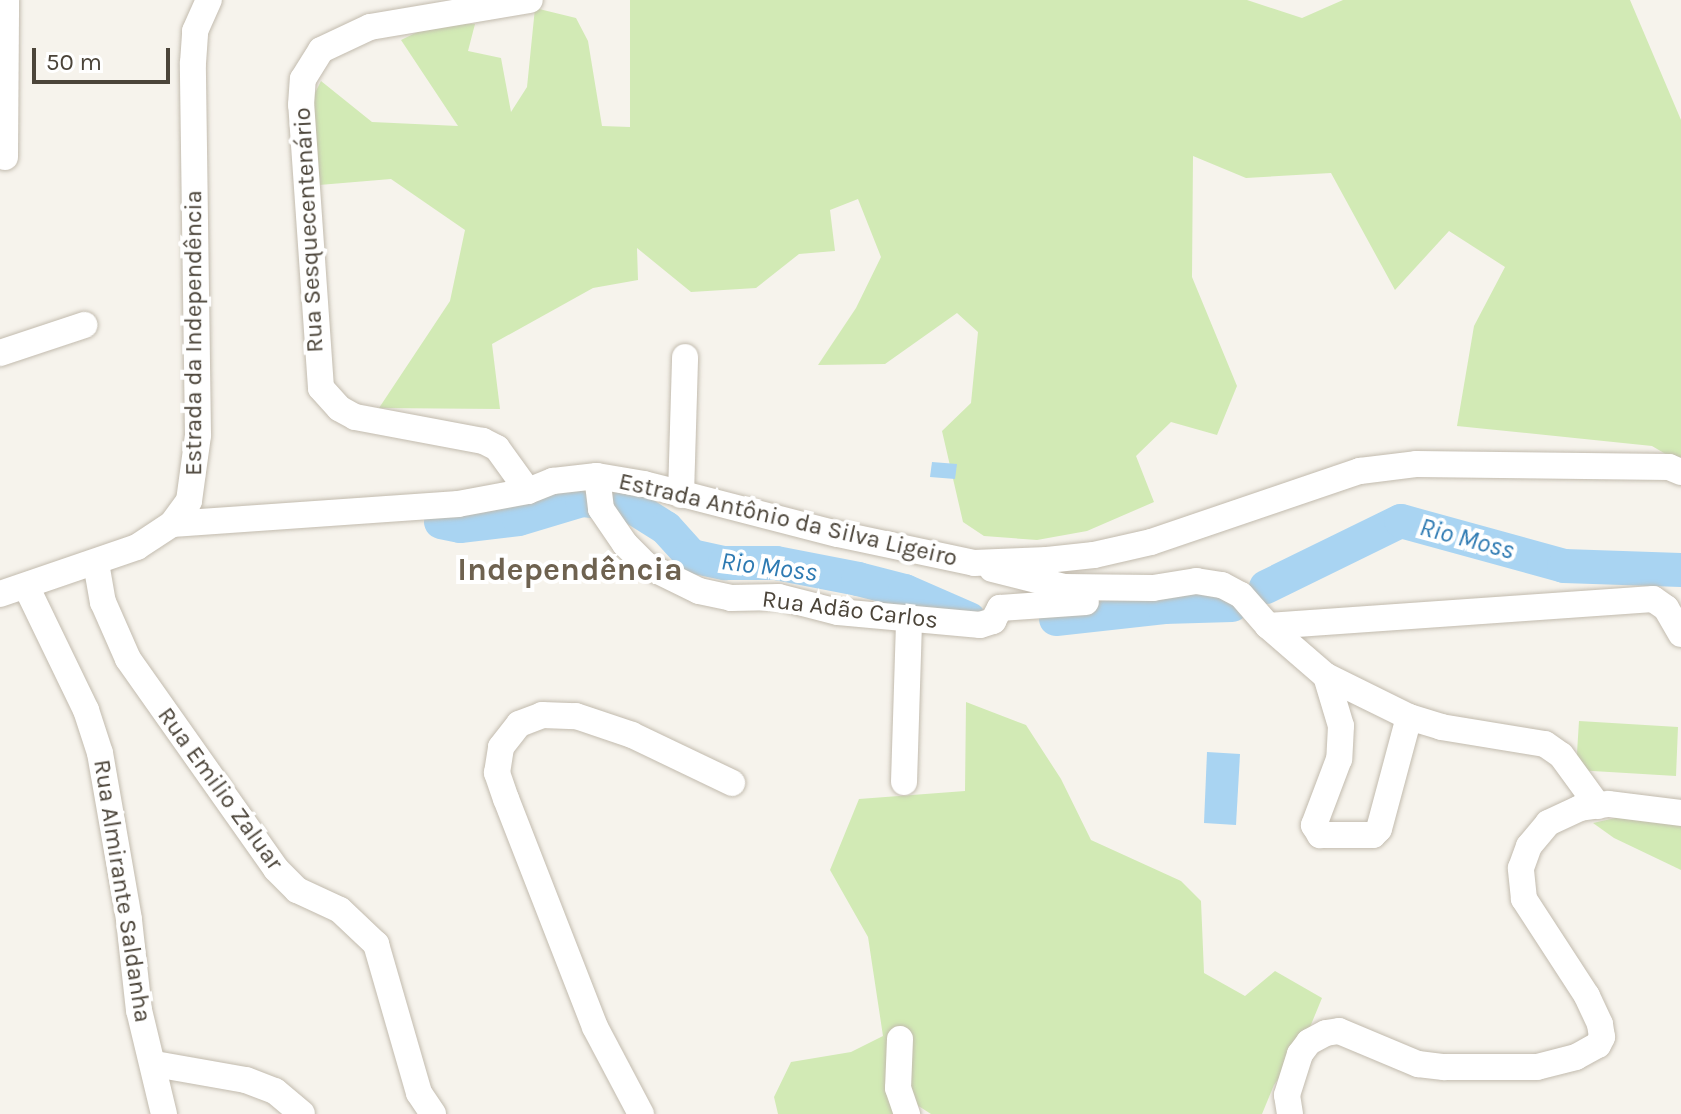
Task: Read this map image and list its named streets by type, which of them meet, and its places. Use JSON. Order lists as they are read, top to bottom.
{
  "streets": {
    "street": [
      "Rua Sesquecentenário",
      "Estrada da Independência",
      "Estrada Antônio da Silva Ligeiro",
      "Rua Adão Carlos",
      "Rua Emilio Zaluar",
      "Rua Almirante Saldanha"
    ]
  },
  "crossings": [
    ["Rua Sesquecentenário", "Estrada Antônio da Silva Ligeiro"],
    ["Estrada da Independência", "Estrada Antônio da Silva Ligeiro"],
    ["Estrada da Independência", "Rua Emilio Zaluar"],
    ["Estrada da Independência", "Rua Almirante Saldanha"],
    ["Estrada Antônio da Silva Ligeiro", "Rua Adão Carlos"]
  ],
  "districts": ["Independência"],
  "water": ["Rio Moss"],
  "scale_bar": "50 m"
}
